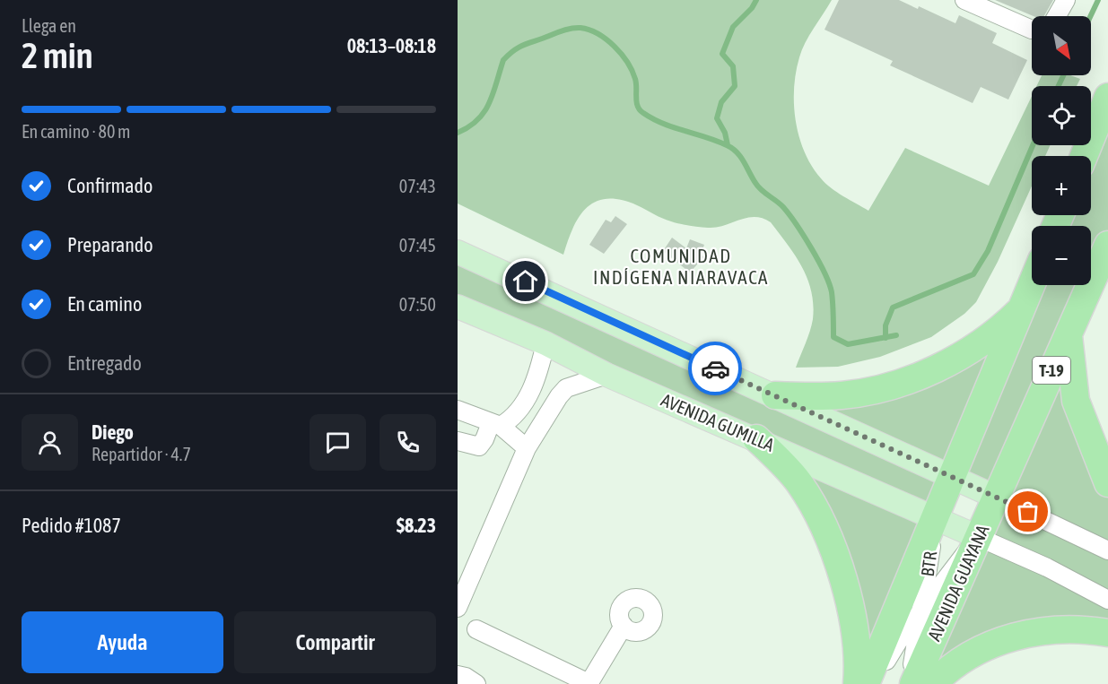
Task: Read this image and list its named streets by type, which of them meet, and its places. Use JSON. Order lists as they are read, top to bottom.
{
  "streets": {
    "highway": ["T-19", "AVENIDA GUAYANA"],
    "main road": ["AVENIDA GUMILLA"],
    "street": ["BTR"]
  },
  "crossings": [
    ["AVENIDA GUMILLA", "BTR"],
    ["AVENIDA GUMILLA", "AVENIDA GUAYANA"],
    ["BTR", "AVENIDA GUAYANA"]
  ],
  "districts": ["COMUNIDAD INDÍGENA NIARAVACA"],
  "north": "bottom right",
  "page": {
    "heading": ["2 min", "Llega en", "08:13–08:18"],
    "panel": [
      "Diego",
      "Repartidor · 4.7",
      "Pedido #1087",
      "$8.23"
    ],
    "map_buttons": ["+", "−"],
    "bar": "En camino · 80 m",
    "list": [
      ["Confirmado", "07:43"],
      ["Preparando", "07:45"],
      ["En camino", "07:50"],
      "Entregado"
    ],
    "buttons": ["Ayuda", "Compartir"]
  }
}
